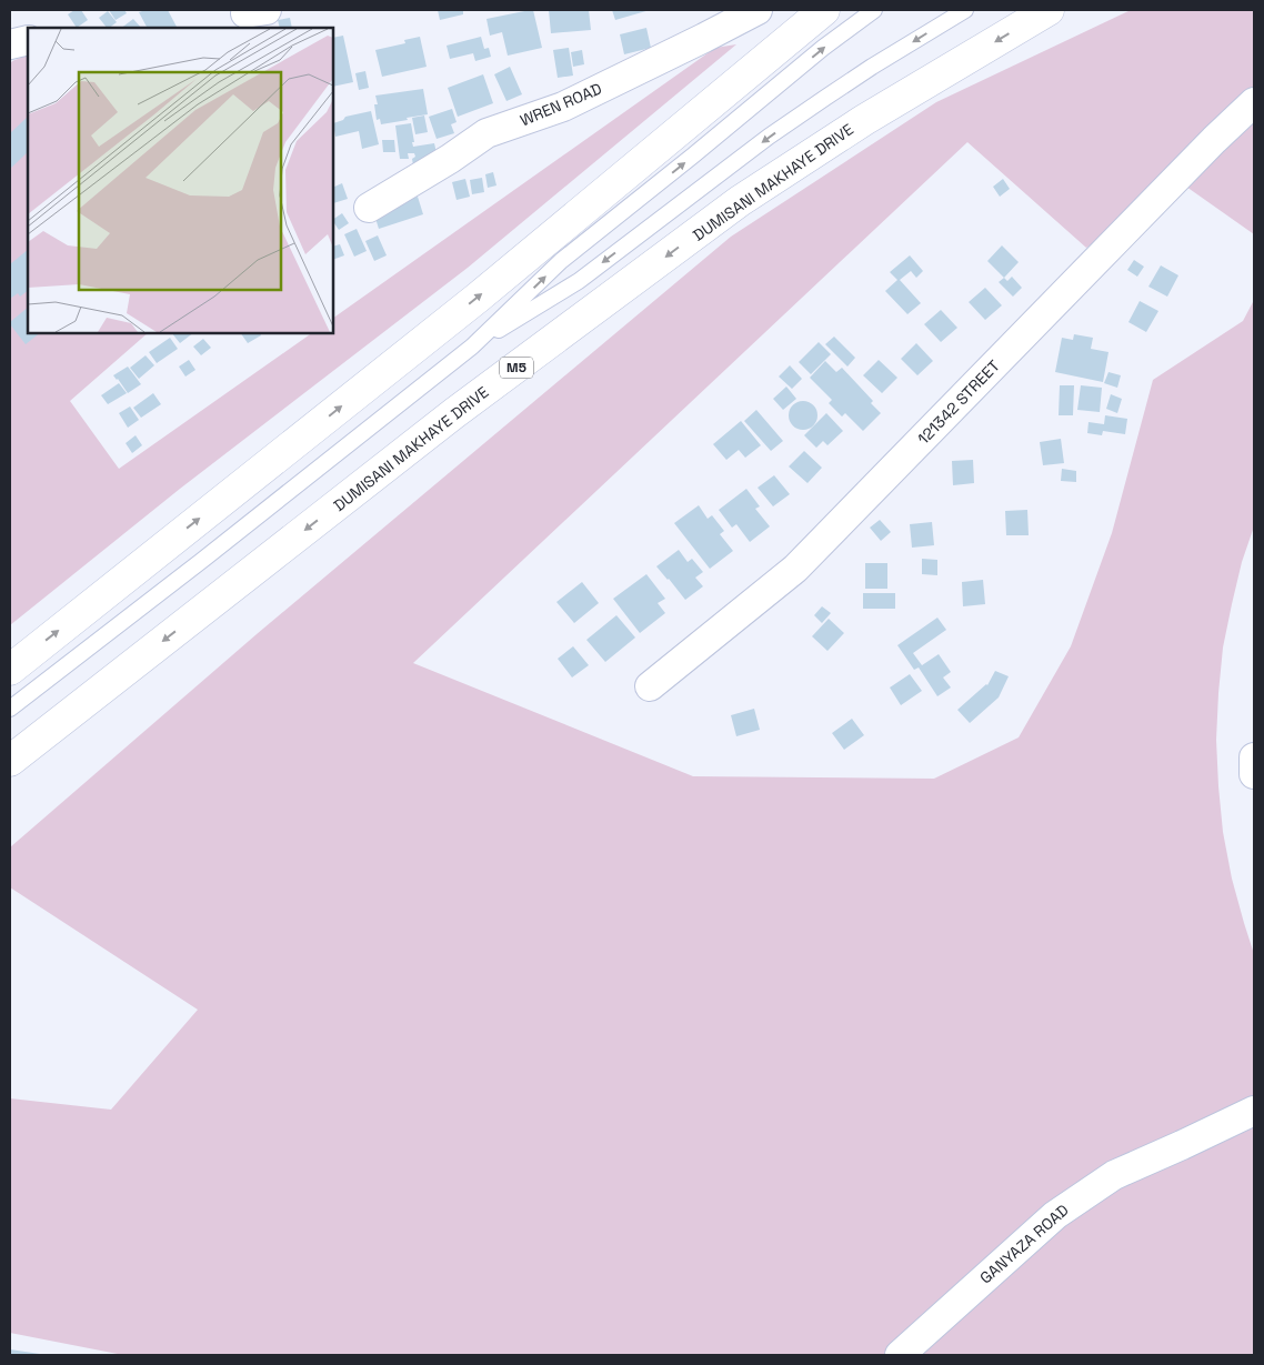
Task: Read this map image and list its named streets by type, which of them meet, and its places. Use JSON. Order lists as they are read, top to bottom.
{
  "streets": {
    "main road": ["DUMISANI MAKHAYE DRIVE", "M5"],
    "street": ["WREN ROAD", "121342 STREET", "GANYAZA ROAD"]
  }
}
